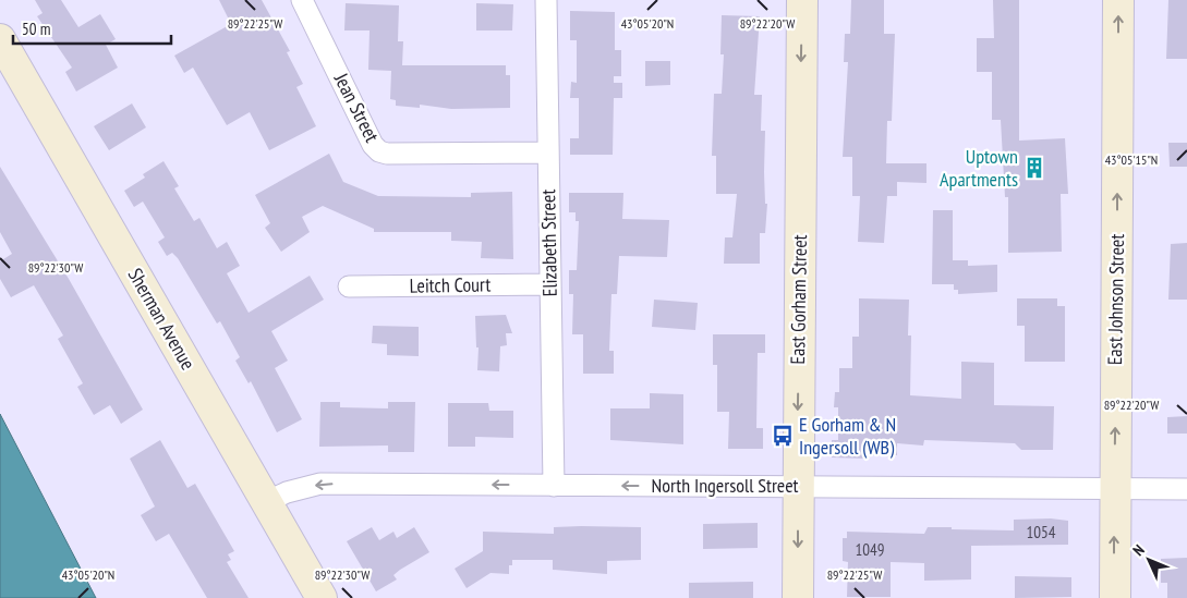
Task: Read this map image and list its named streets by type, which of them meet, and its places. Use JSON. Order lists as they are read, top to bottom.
{
  "streets": {
    "main road": ["East Gorham Street", "East Johnson Street", "Sherman Avenue"],
    "street": [
      "Jean Street",
      "Elizabeth Street",
      "Leitch Court",
      "North Ingersoll Street"
    ]
  },
  "crossings": [
    ["Jean Street", "Elizabeth Street"],
    ["Elizabeth Street", "Leitch Court"],
    ["Elizabeth Street", "North Ingersoll Street"],
    ["East Gorham Street", "North Ingersoll Street"],
    ["East Johnson Street", "North Ingersoll Street"],
    ["Sherman Avenue", "North Ingersoll Street"]
  ],
  "one_way": ["East Gorham Street", "East Johnson Street", "North Ingersoll Street"],
  "places": {
    "building": ["Uptown Apartments"],
    "bus stop": ["E Gorham & N Ingersoll (WB)"]
  },
  "house_numbers": ["1054", "1049"],
  "scale_bar": "50 m",
  "north": "top left",
  "coordinates": [
    "89°22'25\"W",
    "89°22'20\"W",
    "43°05'20\"N",
    "43°05'15\"N",
    "89°22'30\"W"
  ]
}
